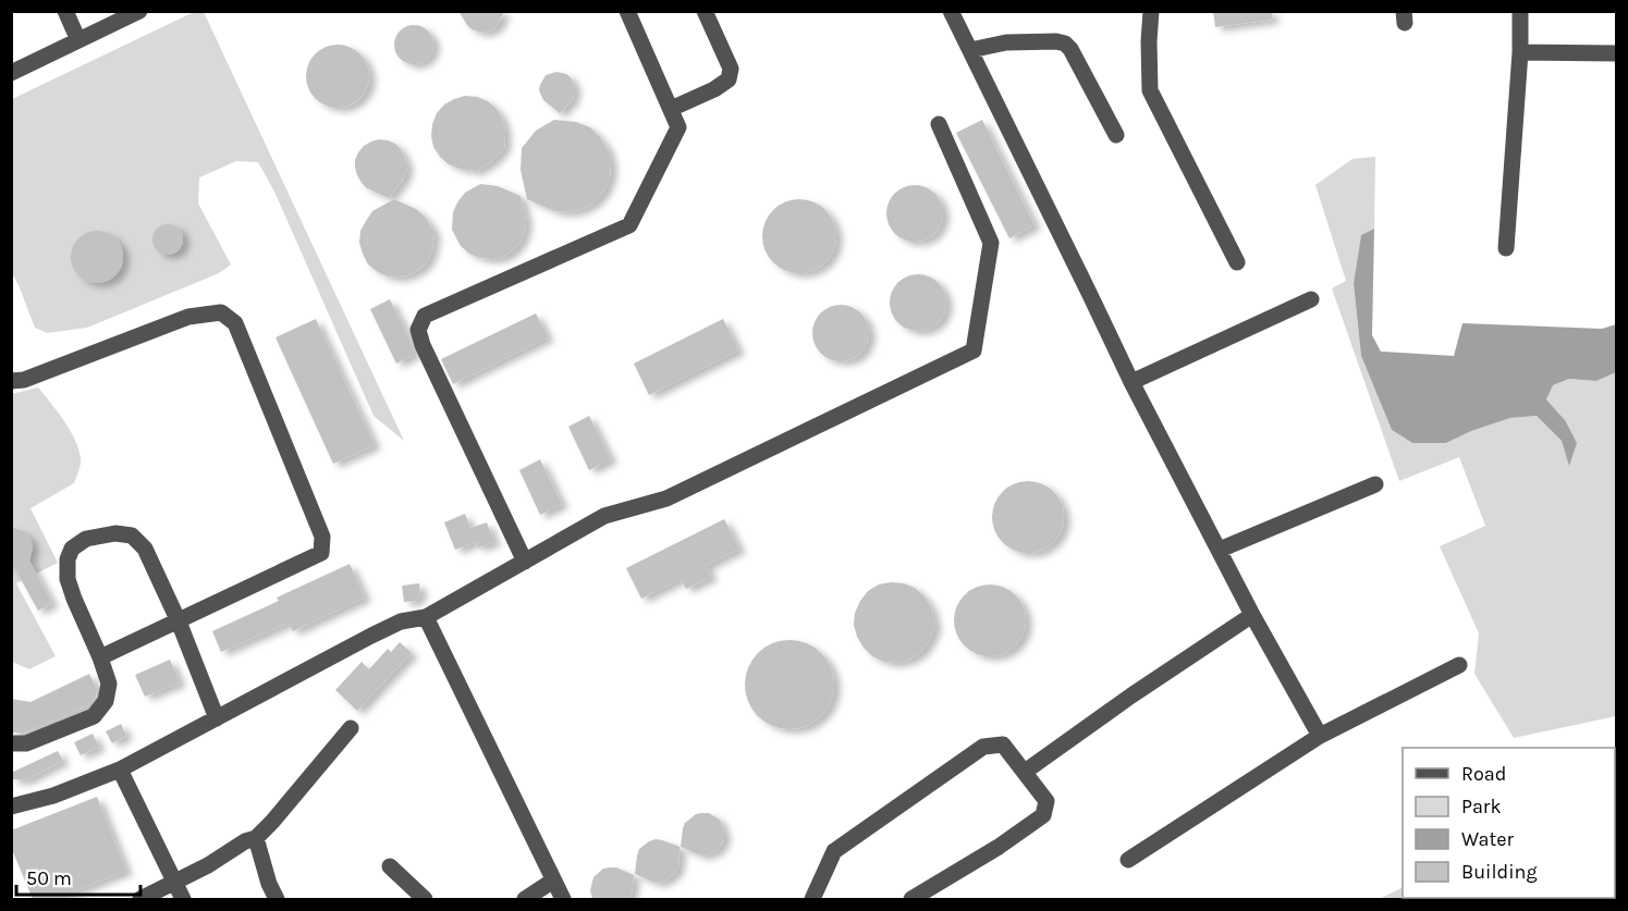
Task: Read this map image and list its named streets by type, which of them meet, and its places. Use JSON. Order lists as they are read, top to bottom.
{
  "legend": [
    "Road",
    "Park",
    "Water",
    "Building"
  ],
  "scale_bar": "50 m"
}
